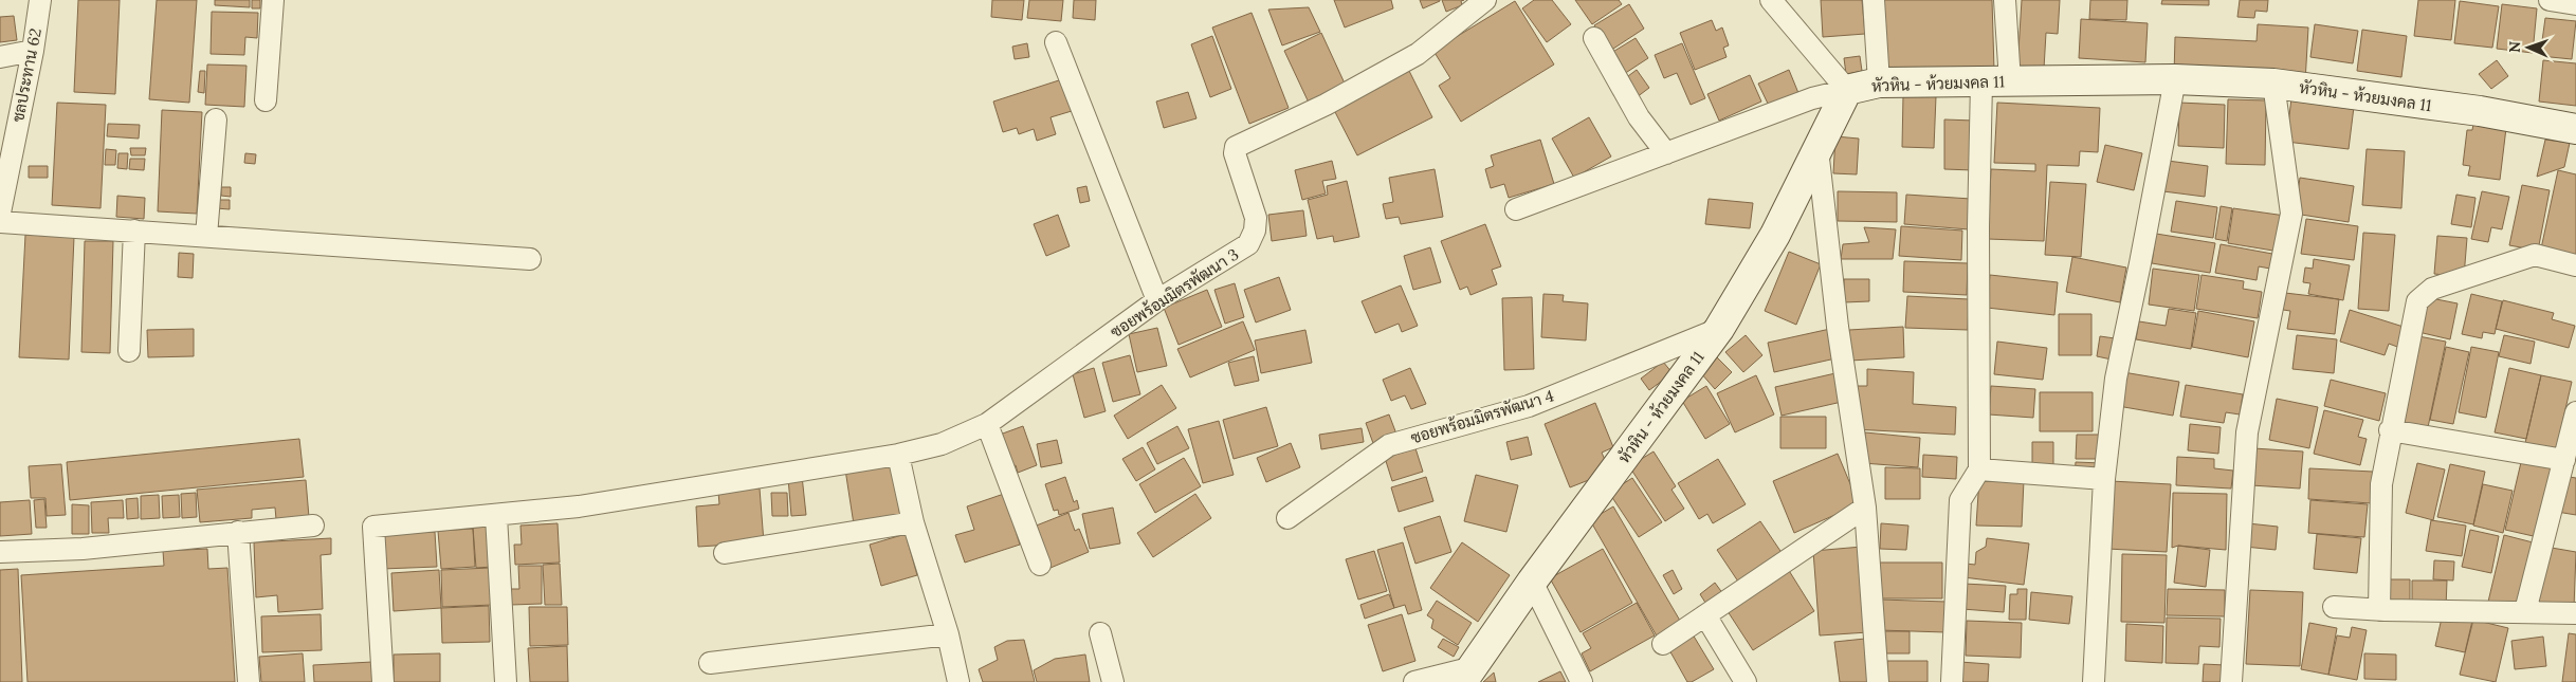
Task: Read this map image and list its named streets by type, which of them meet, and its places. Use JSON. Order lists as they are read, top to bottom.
{
  "streets": {
    "street": [
      "ชลประทาน 62",
      "หัวหิน - ห้วยมงคล 11",
      "ซอยพร้อมมิตรพัฒนา 3",
      "ซอยพร้อมมิตรพัฒนา 4"
    ]
  },
  "crossings": [
    ["หัวหิน - ห้วยมงคล 11", "ซอยพร้อมมิตรพัฒนา 4"]
  ],
  "north": "left"
}
